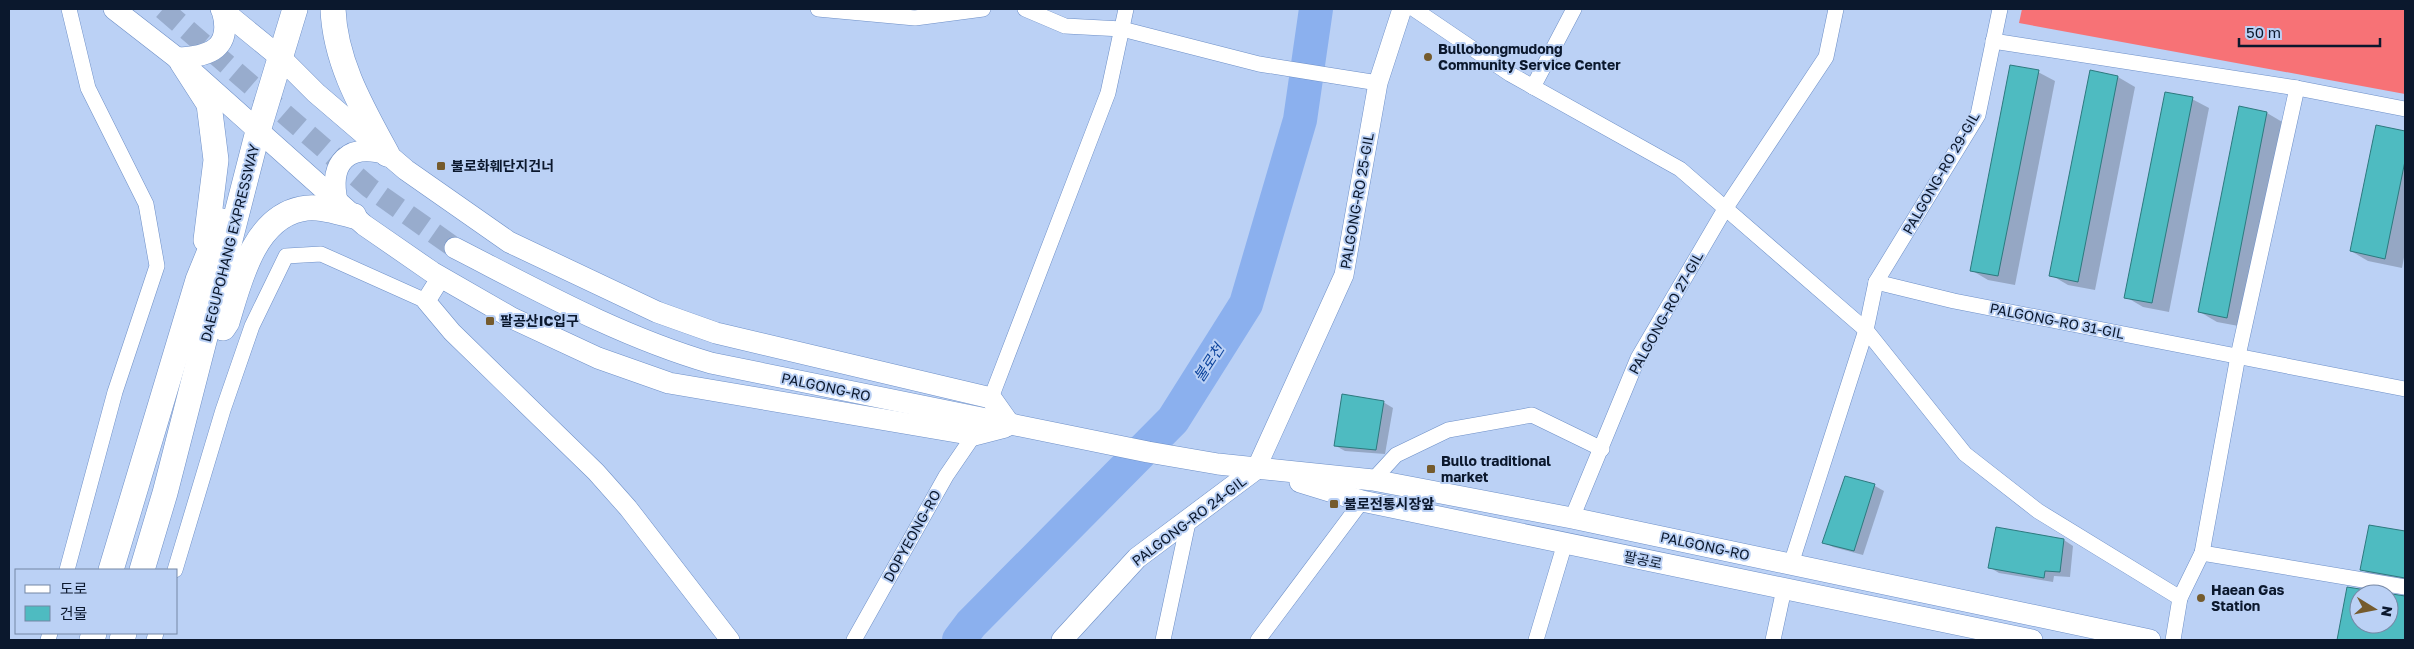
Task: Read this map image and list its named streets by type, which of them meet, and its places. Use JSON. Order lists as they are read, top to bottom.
{
  "streets": {
    "highway": ["DAEGUPOHANG EXPRESSWAY"],
    "main road": ["PALGONG-RO", "PALGONG-RO 24-GIL", "팔공로"],
    "street": [
      "PALGONG-RO 29-GIL",
      "PALGONG-RO 25-GIL",
      "PALGONG-RO 27-GIL",
      "PALGONG-RO 31-GIL",
      "DOPYEONG-RO"
    ]
  },
  "crossings": [
    ["PALGONG-RO 29-GIL", "PALGONG-RO 31-GIL"],
    ["PALGONG-RO 29-GIL", "PALGONG-RO"],
    ["PALGONG-RO 25-GIL", "PALGONG-RO"],
    ["PALGONG-RO 25-GIL", "PALGONG-RO 24-GIL"],
    ["PALGONG-RO 25-GIL", "팔공로"],
    ["PALGONG-RO 27-GIL", "PALGONG-RO"],
    ["PALGONG-RO", "PALGONG-RO 24-GIL"],
    ["PALGONG-RO", "팔공로"],
    ["PALGONG-RO 24-GIL", "팔공로"]
  ],
  "water": ["불로천"],
  "places": {
    "other": ["Bullobongmudong Community Service Center", "Haean Gas Station"],
    "transit": [
      "불로화훼단지건너",
      "팔공산IC입구",
      "Bullo traditional market",
      "불로전통시장앞"
    ]
  },
  "legend": ["도로", "건물"],
  "scale_bar": "50 m",
  "north": "right"
}
